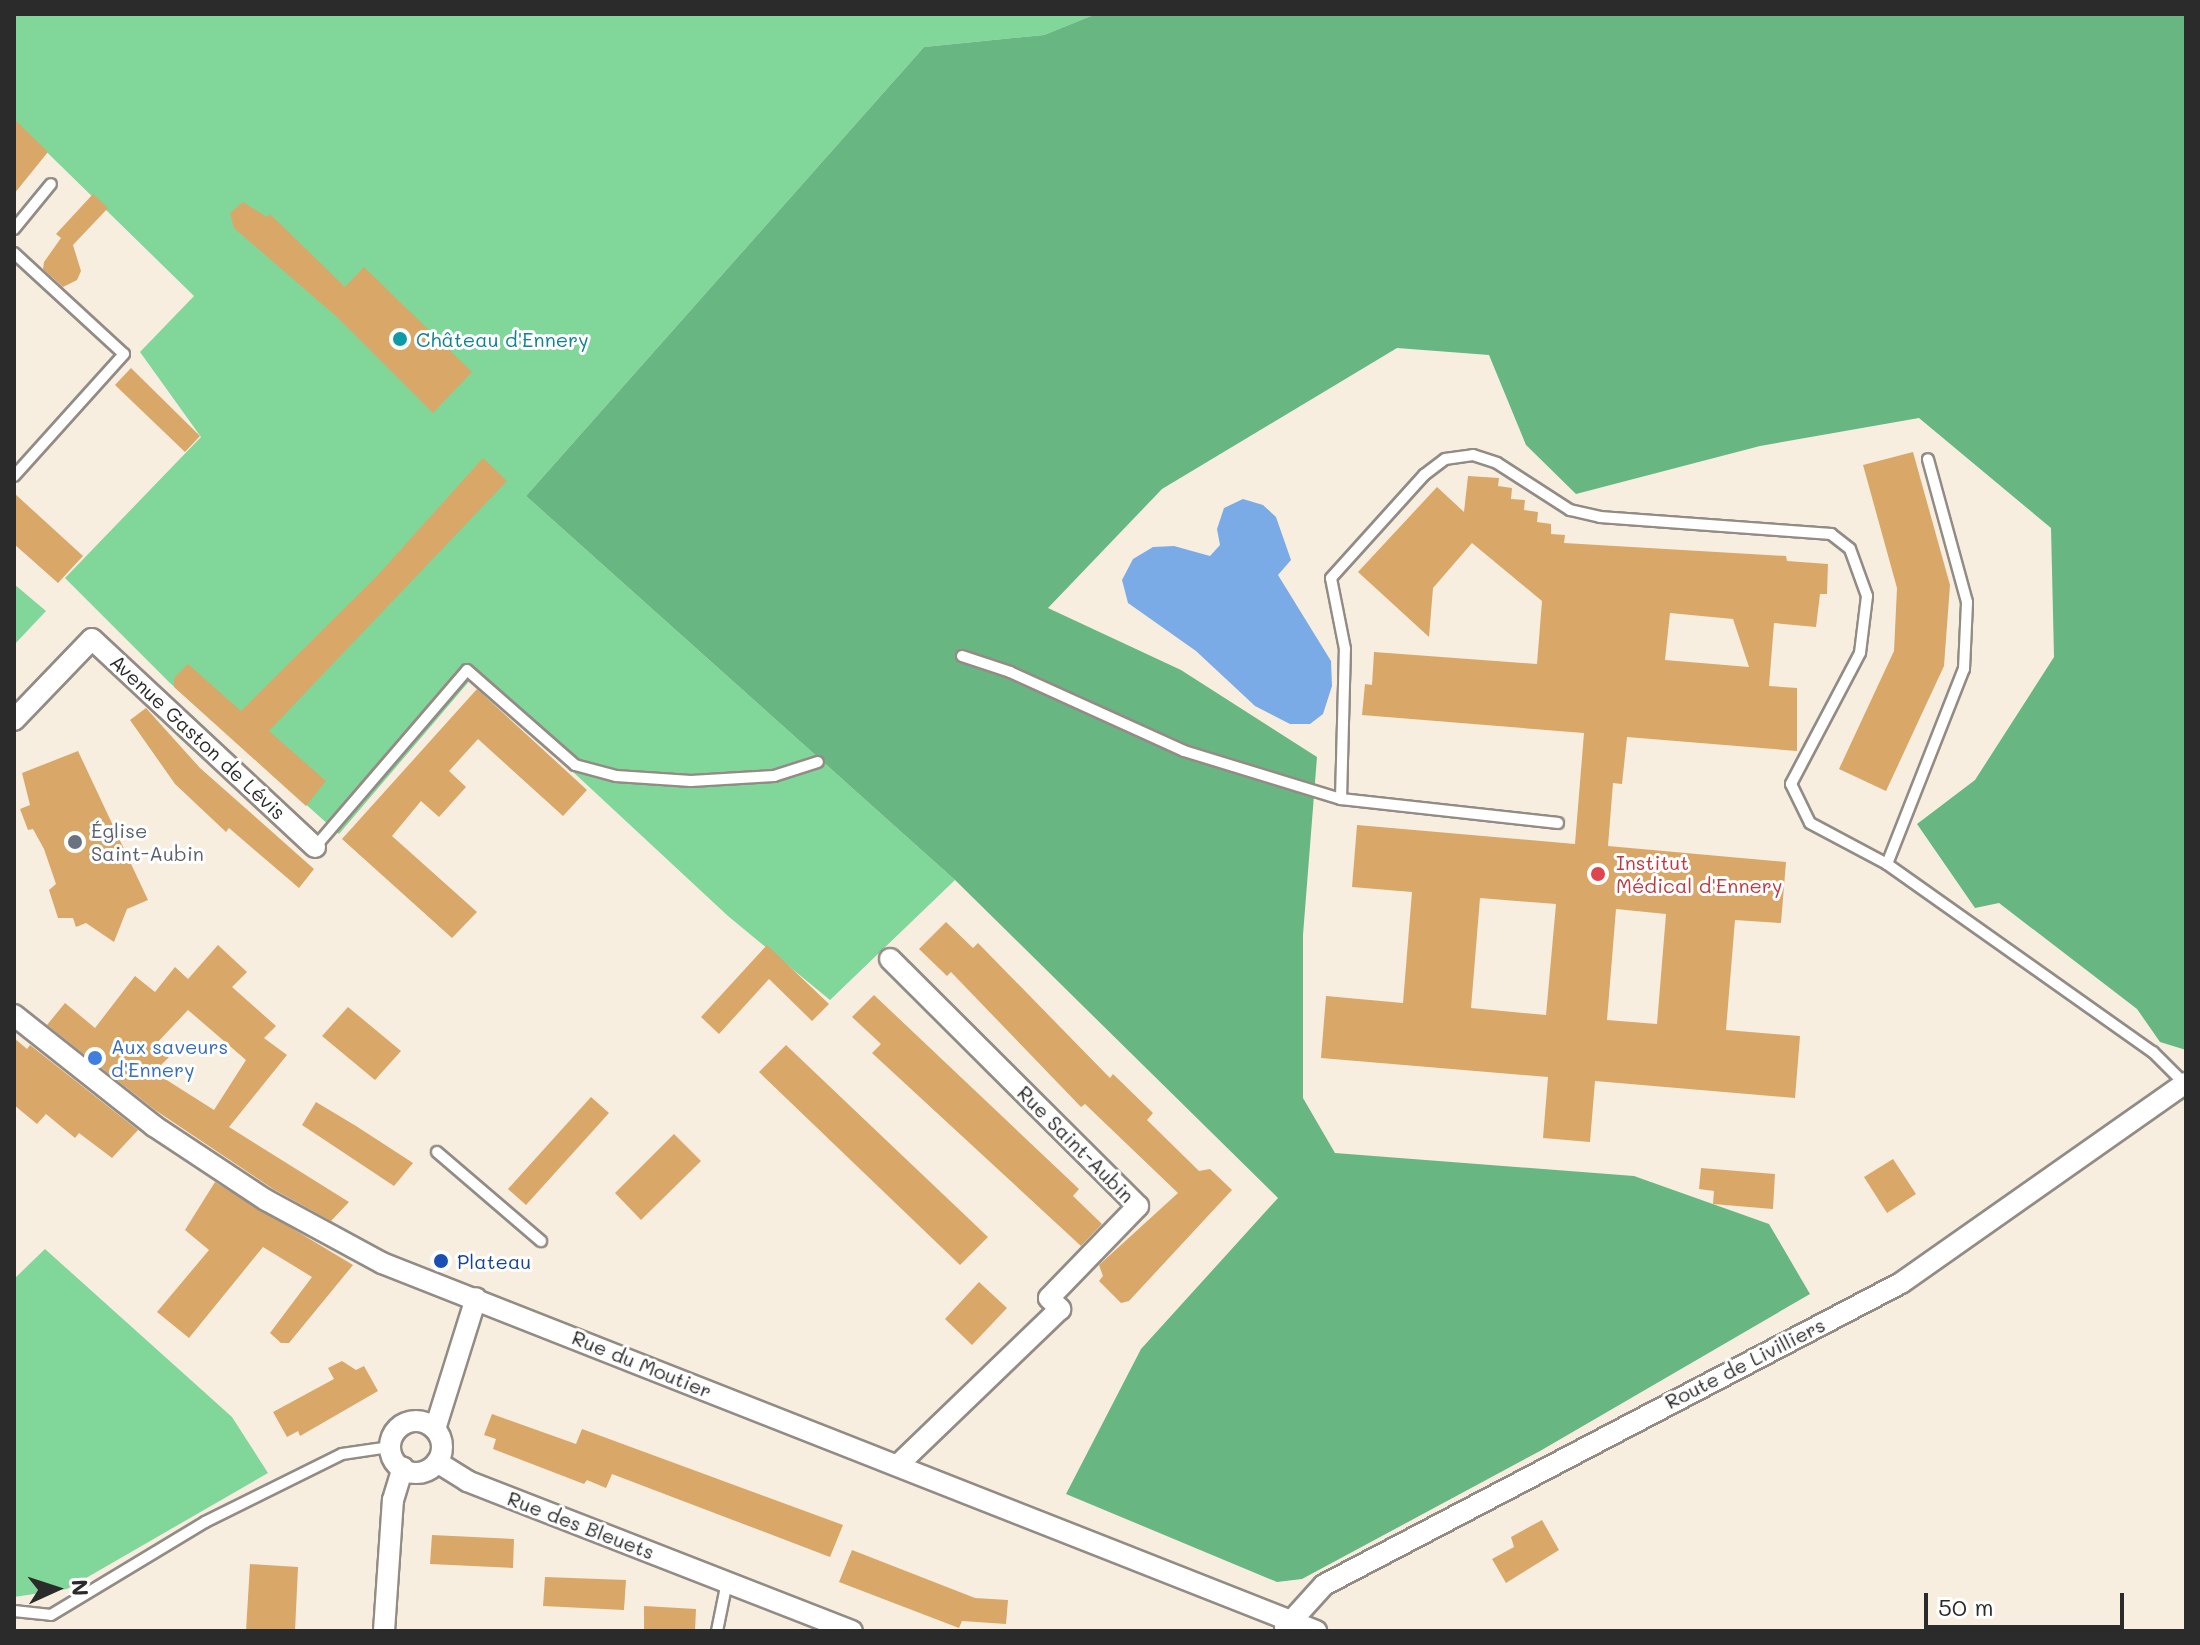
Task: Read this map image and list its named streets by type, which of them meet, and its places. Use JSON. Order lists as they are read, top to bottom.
{
  "streets": {
    "street": [
      "Avenue Gaston de Lévis",
      "Rue Saint-Aubin",
      "Route de Livilliers",
      "Rue du Moutier",
      "Rue des Bleuets"
    ]
  },
  "crossings": [
    ["Rue Saint-Aubin", "Rue du Moutier"],
    ["Route de Livilliers", "Rue du Moutier"]
  ],
  "places": [
    "Château d'Ennery",
    "Église Saint-Aubin",
    "Institut Médical d'Ennery",
    "Aux saveurs d'Ennery",
    "Plateau"
  ],
  "scale_bar": "50 m",
  "north": "right"
}
